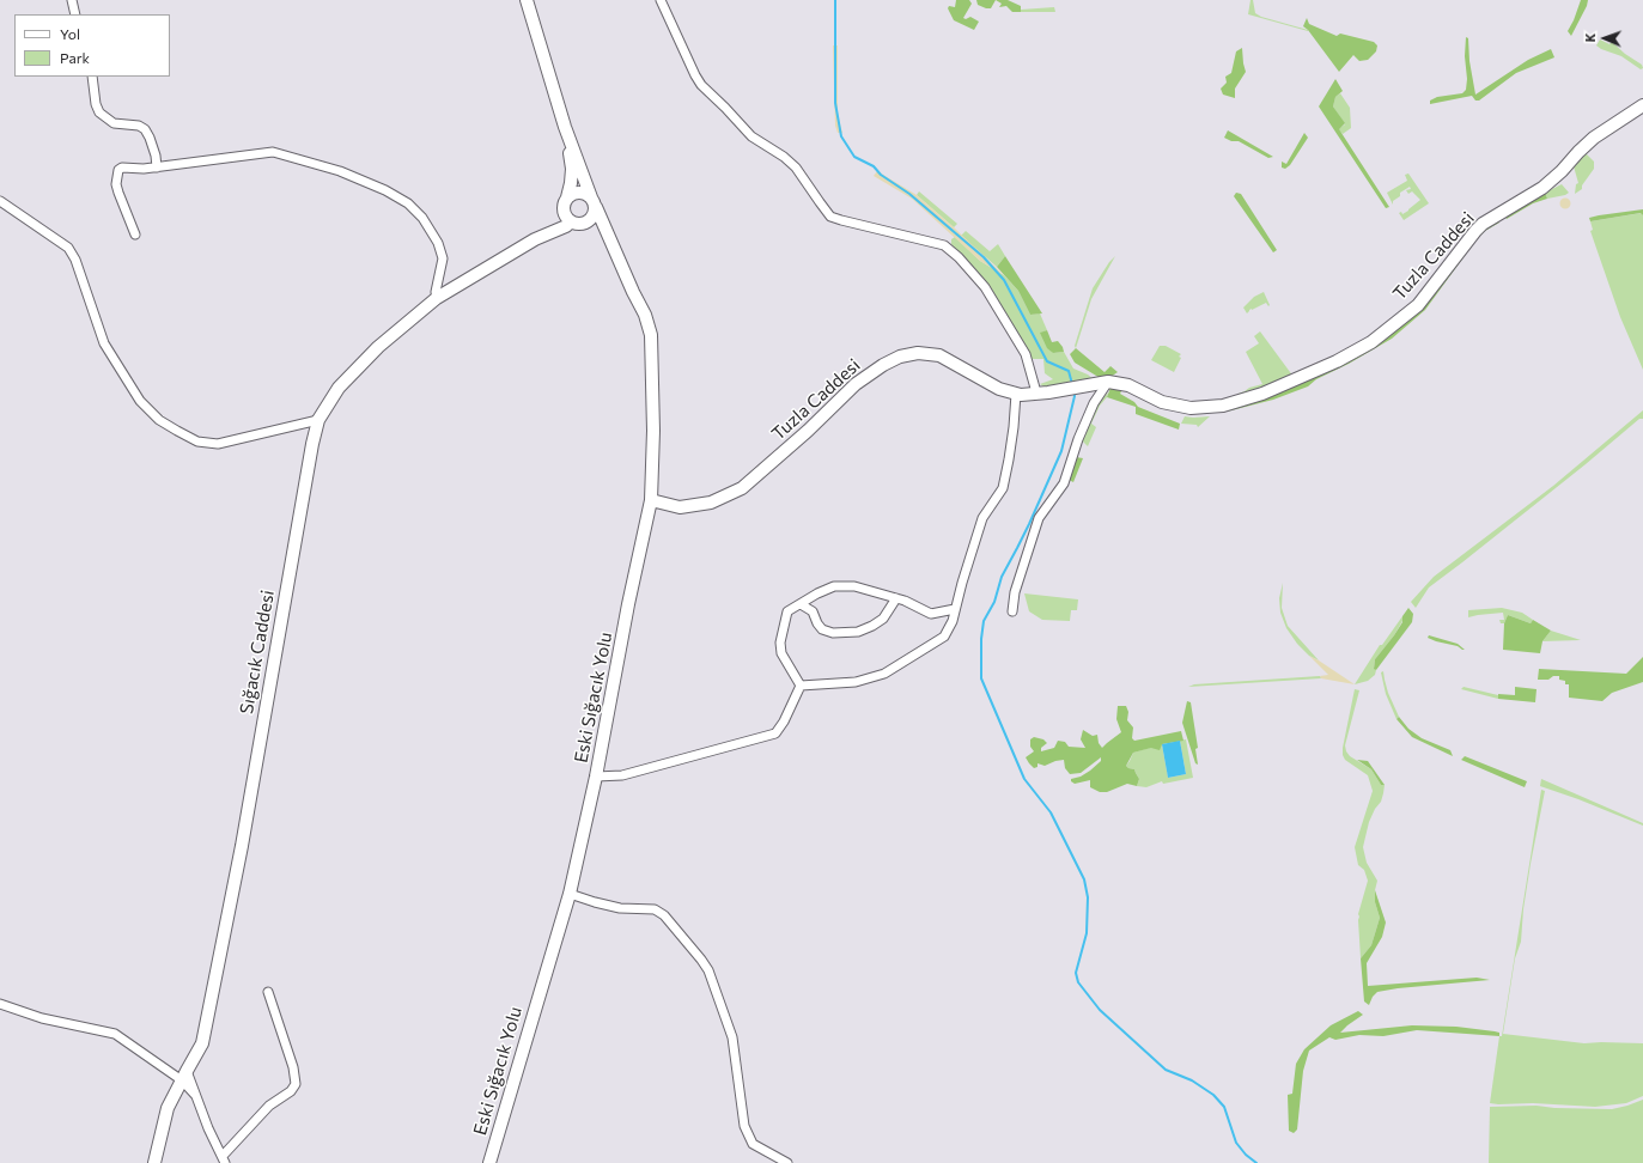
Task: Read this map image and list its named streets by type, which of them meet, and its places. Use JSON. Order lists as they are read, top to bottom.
{
  "streets": {
    "main road": ["Tuzla Caddesi", "Sığacık Caddesi", "Eski Sığacık Yolu"]
  },
  "crossings": [
    ["Tuzla Caddesi", "Eski Sığacık Yolu"]
  ],
  "legend": ["Yol", "Park"],
  "north": "left"
}
